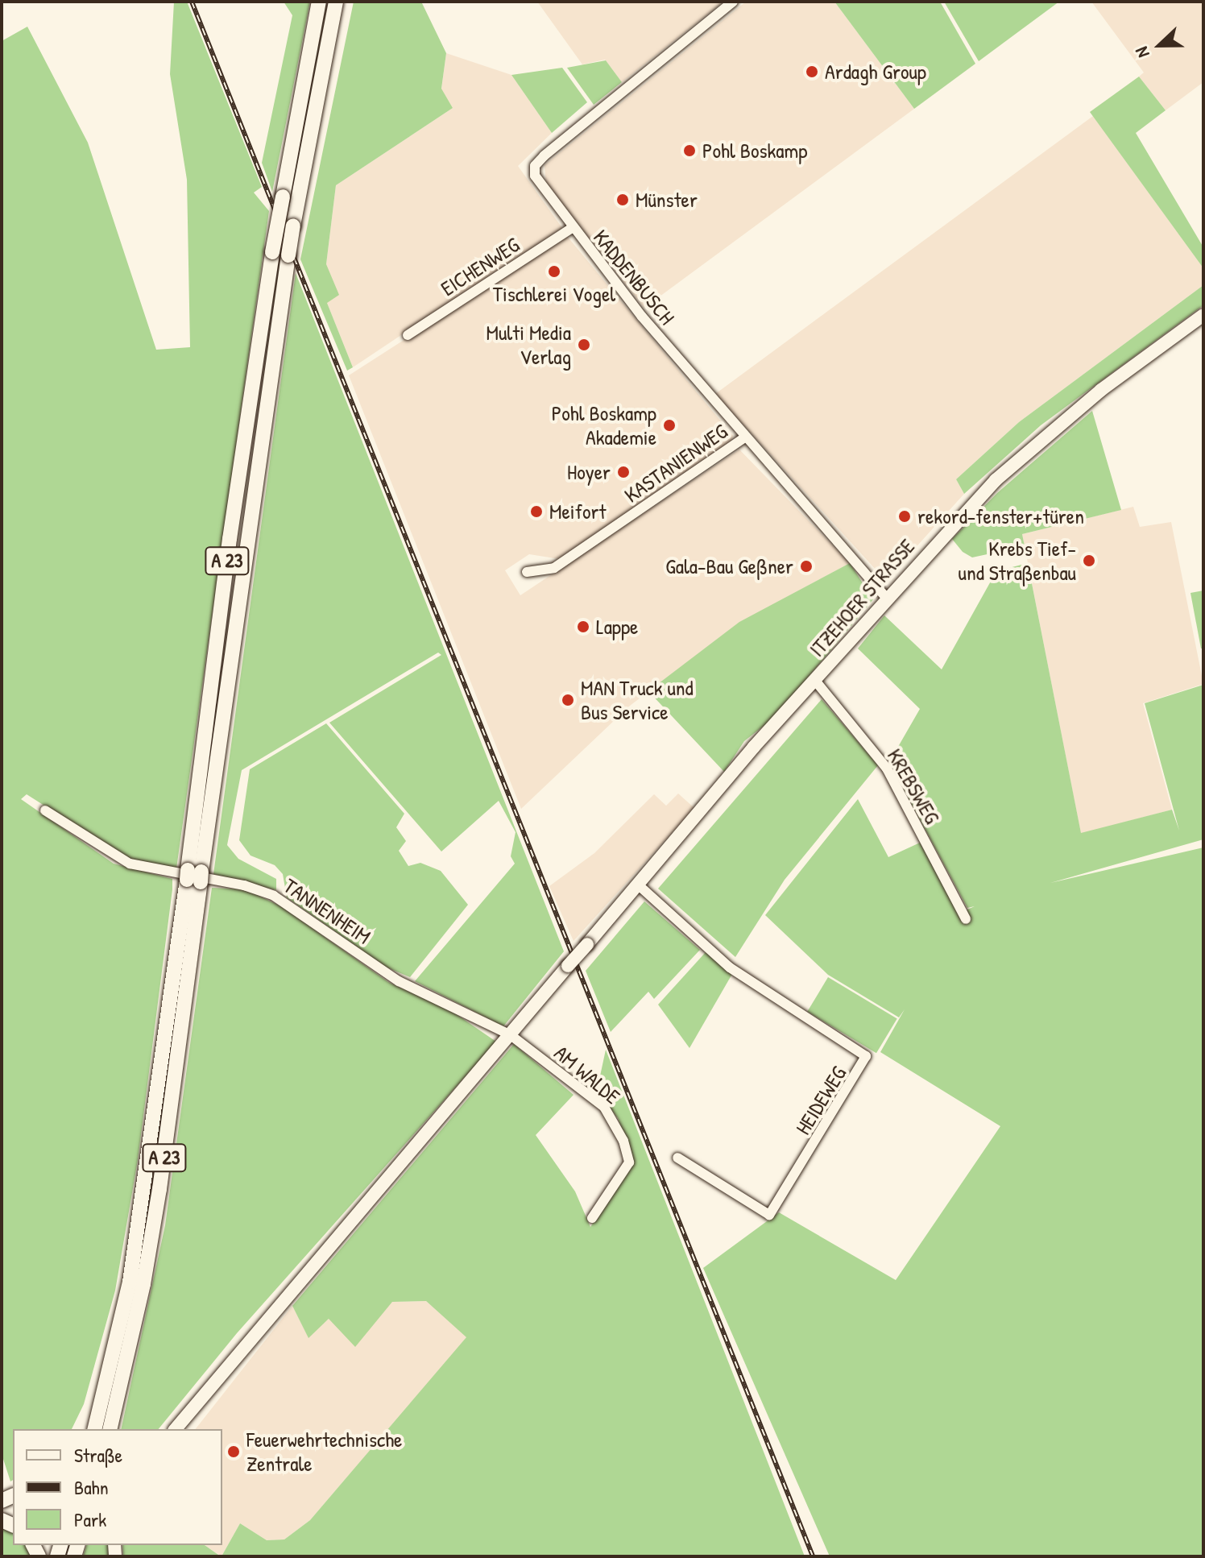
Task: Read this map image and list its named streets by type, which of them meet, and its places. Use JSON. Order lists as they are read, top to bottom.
{
  "streets": {
    "highway": ["A 23"],
    "main road": ["ITZEHOER STRASSE"],
    "street": [
      "EICHENWEG",
      "KADDENBUSCH",
      "KASTANIENWEG",
      "KREBSWEG",
      "TANNENHEIM",
      "AM WALDE",
      "HEIDEWEG"
    ]
  },
  "crossings": [
    ["EICHENWEG", "KADDENBUSCH"],
    ["KADDENBUSCH", "KASTANIENWEG"],
    ["KADDENBUSCH", "ITZEHOER STRASSE"],
    ["ITZEHOER STRASSE", "KREBSWEG"],
    ["ITZEHOER STRASSE", "TANNENHEIM"],
    ["ITZEHOER STRASSE", "AM WALDE"],
    ["ITZEHOER STRASSE", "HEIDEWEG"],
    ["TANNENHEIM", "AM WALDE"]
  ],
  "places": [
    "Ardagh Group",
    "Pohl Boskamp",
    "Münster",
    "Tischlerei Vogel",
    "Multi Media Verlag",
    "Pohl Boskamp Akademie",
    "Hoyer",
    "Meifort",
    "rekord-fenster+türen",
    "Krebs Tief- und Straßenbau",
    "Gala-Bau Geßner",
    "Lappe",
    "MAN Truck und Bus Service",
    "Feuerwehrtechnische Zentrale"
  ],
  "legend": ["Straße", "Bahn", "Park"],
  "north": "left"
}
